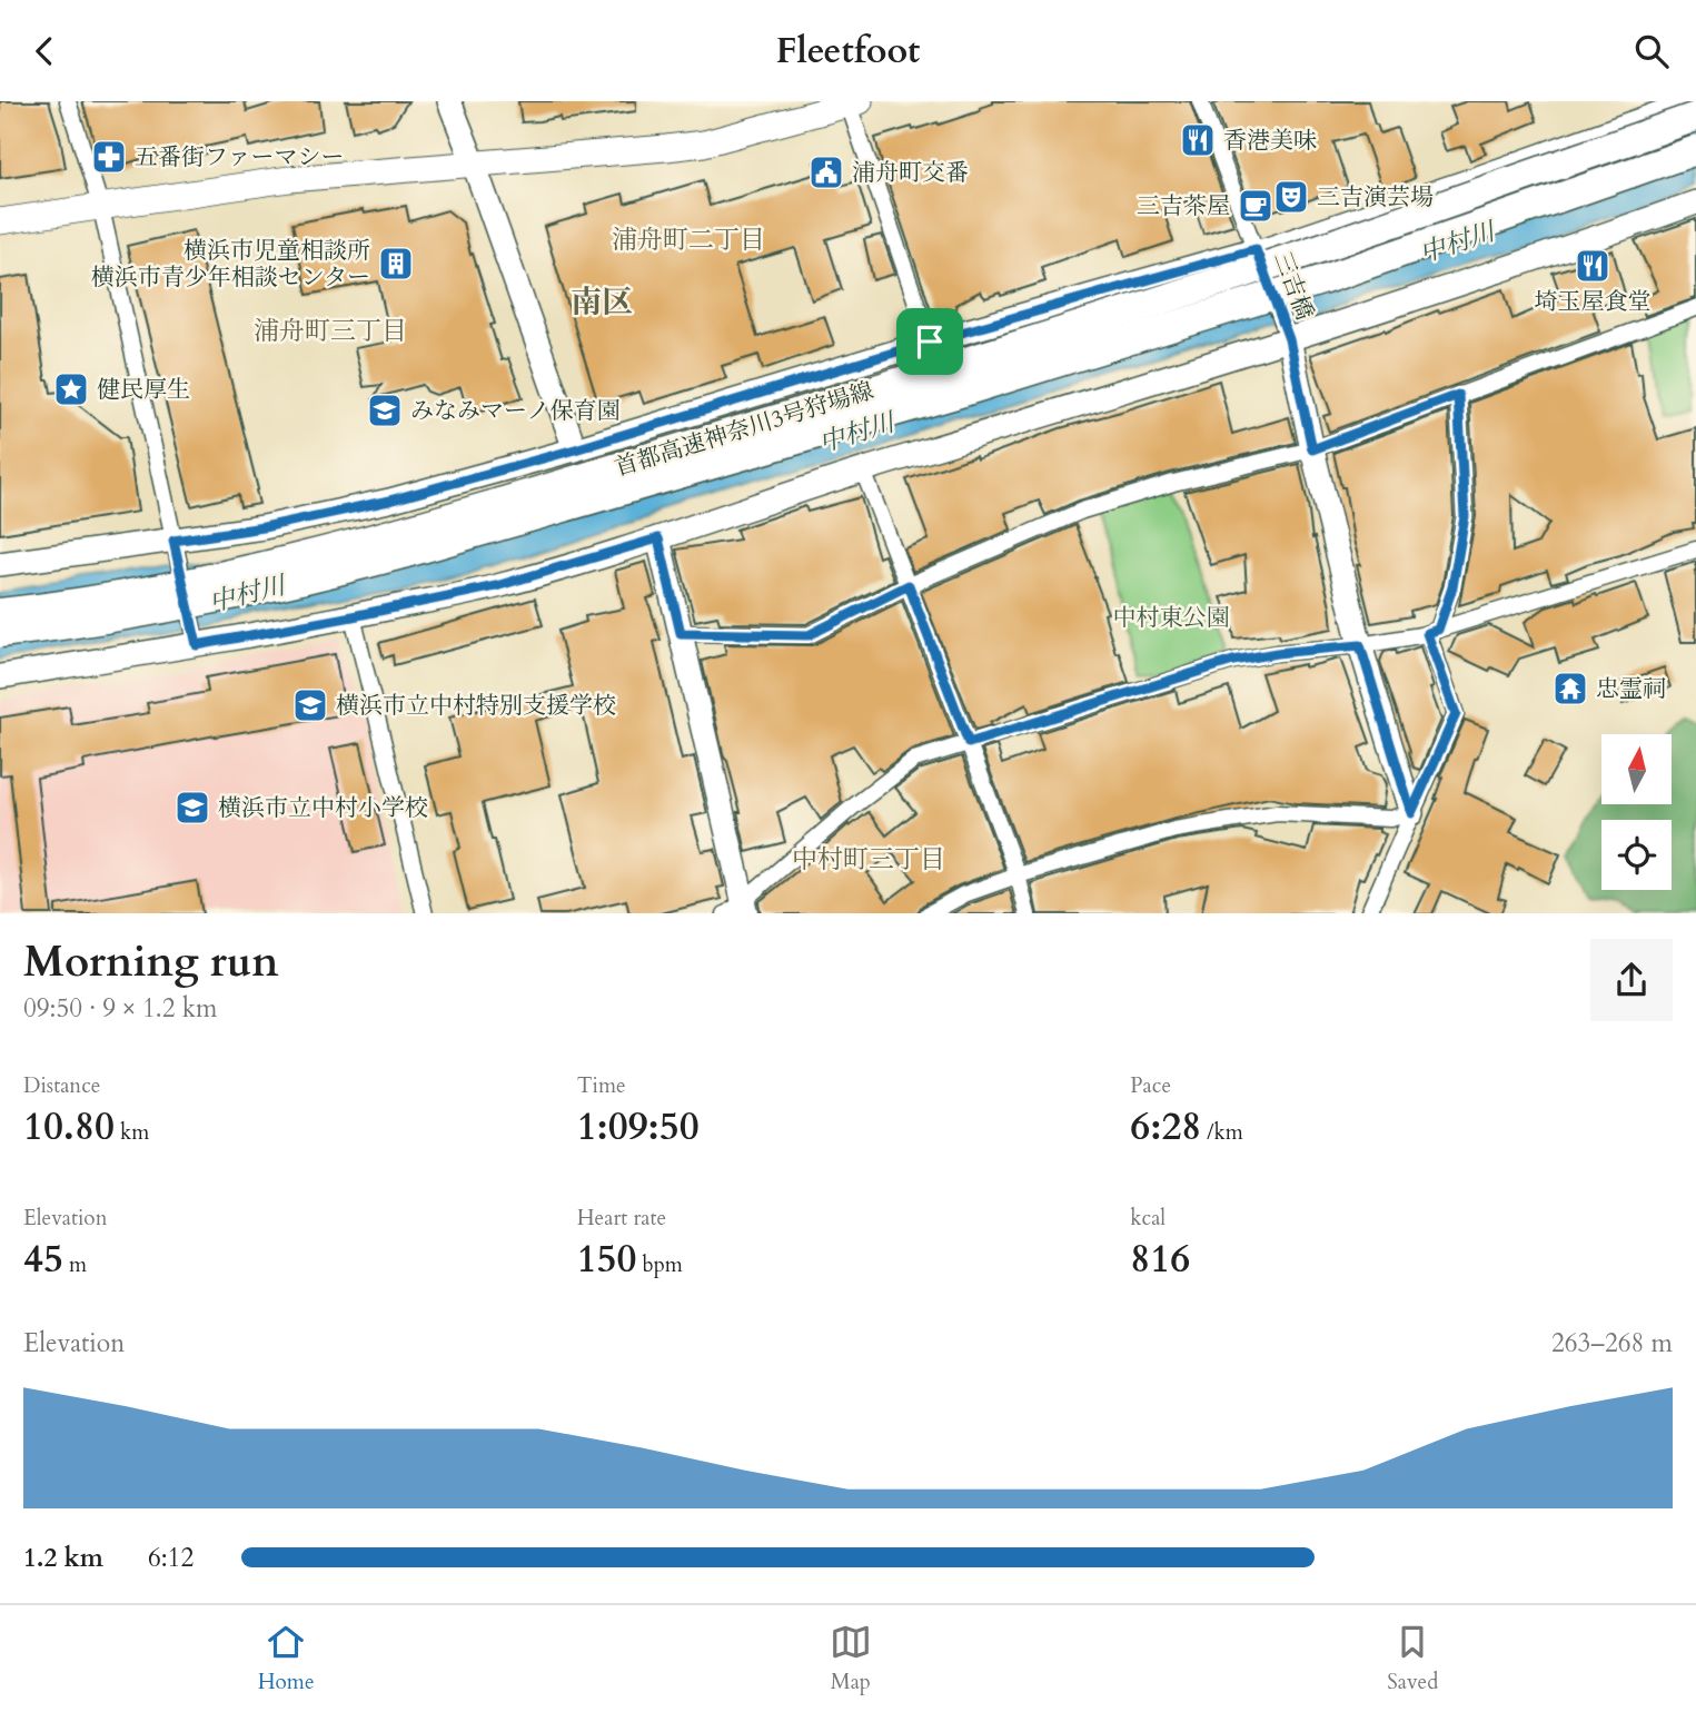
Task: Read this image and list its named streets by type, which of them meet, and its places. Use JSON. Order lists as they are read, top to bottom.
{
  "streets": {
    "highway": ["首都高速神奈川3号狩場線"],
    "street": ["三吉橋"]
  },
  "districts": [
    "浦舟町二丁目",
    "南区",
    "浦舟町三丁目",
    "中村町三丁目"
  ],
  "water": ["中村川"],
  "parks": ["中村東公園"],
  "places": {
    "restaurant": ["香港美味", "埼玉屋食堂"],
    "pharmacy": ["五番街ファーマシー"],
    "public building": ["浦舟町交番"],
    "theatre": ["三吉演芸場"],
    "cafe": ["三吉茶屋"],
    "building": ["横浜市児童相談所 横浜市青少年相談センター"],
    "place": ["健民厚生"],
    "school or university": ["みなみマーノ保育園", "横浜市立中村特別支援学校", "横浜市立中村小学校"],
    "temple": ["忠霊祠"]
  },
  "north": "top",
  "page": {
    "header": "Fleetfoot",
    "heading": ["Morning run", "09:50 · 9 × 1.2 km"],
    "stats": [
      ["Distance", "10.80 km"],
      ["Time", "1:09:50"],
      ["Pace", "6:28 /km"],
      ["Elevation", "45 m"],
      ["Heart rate", "150 bpm"],
      ["kcal", "816"]
    ],
    "chart": ["Elevation", "263–268 m"],
    "list": [
      {
        "name": "1.2 km",
        "note": "6:12"
      }
    ],
    "tabs": ["Home", "Map", "Saved"]
  }
}
